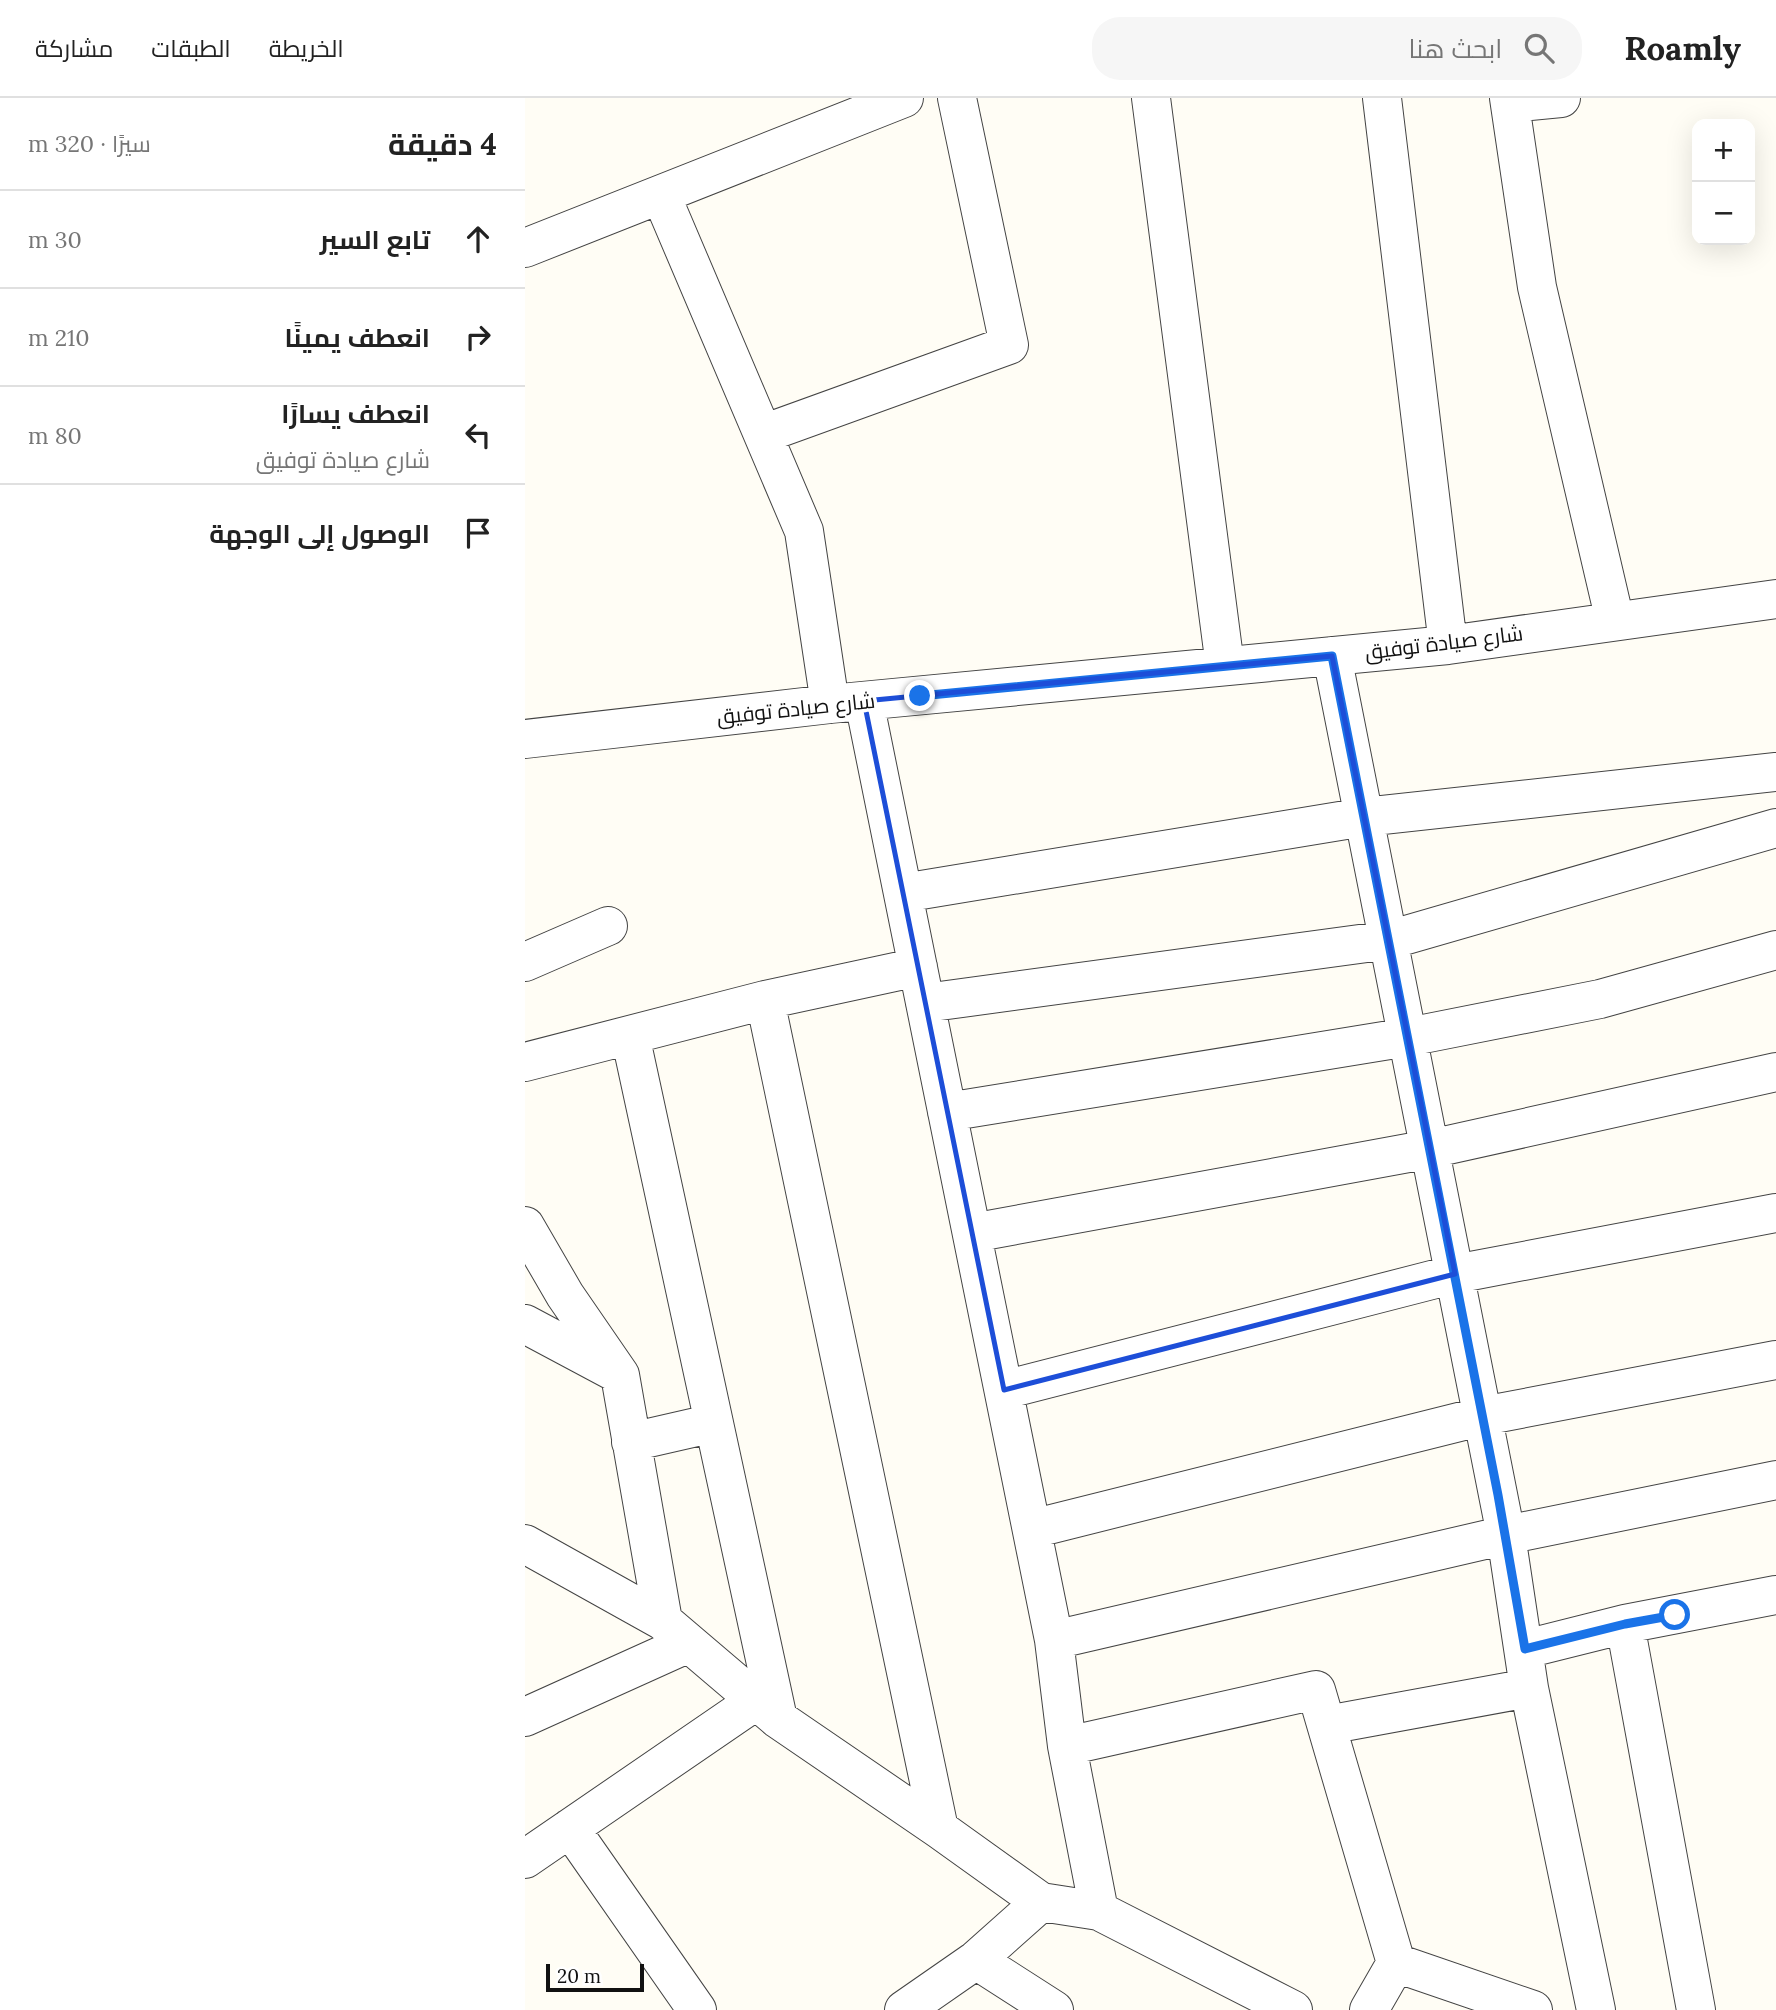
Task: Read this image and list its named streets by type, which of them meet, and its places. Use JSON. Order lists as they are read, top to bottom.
{
  "streets": {
    "street": ["شارع صيادة توفيق"]
  },
  "scale_bar": "20 m",
  "page": {
    "header": "Roamly",
    "search": "ابحث هنا",
    "nav": ["الخريطة", "الطبقات", "مشاركة"],
    "heading": ["4 دقيقة", "سيرًا · 320 m"],
    "map_buttons": ["+", "−"],
    "list": [
      ["تابع السير", "30 m"],
      ["انعطف يمينًا", "210 m"],
      ["انعطف يسارًا", "شارع صيادة توفيق", "80 m"],
      "الوصول إلى الوجهة"
    ],
    "scale": "20 m"
  }
}
